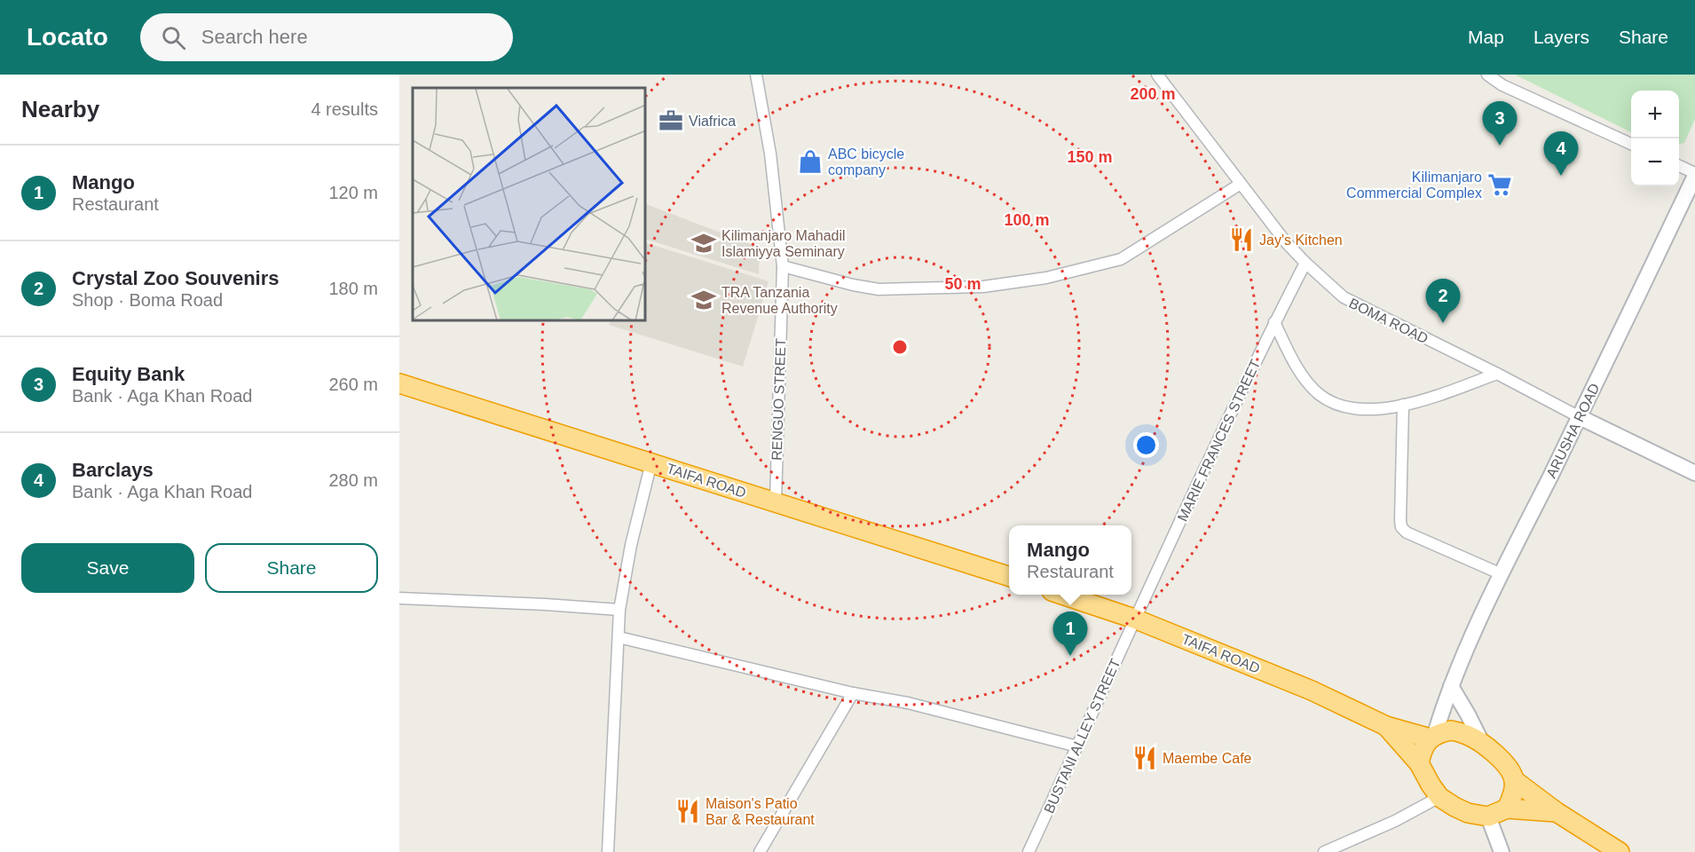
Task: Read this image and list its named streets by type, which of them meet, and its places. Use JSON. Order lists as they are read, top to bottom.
{
  "streets": {
    "highway": ["TAIFA ROAD"],
    "main road": ["ARUSHA ROAD"],
    "street": [
      "BOMA ROAD",
      "RENGUO STREET",
      "MARIE FRANCES STREET",
      "BUSTANI ALLEY STREET"
    ]
  },
  "crossings": [
    ["BOMA ROAD", "ARUSHA ROAD"],
    ["BOMA ROAD", "MARIE FRANCES STREET"],
    ["RENGUO STREET", "TAIFA ROAD"],
    ["ARUSHA ROAD", "TAIFA ROAD"],
    ["MARIE FRANCES STREET", "TAIFA ROAD"],
    ["MARIE FRANCES STREET", "BUSTANI ALLEY STREET"],
    ["TAIFA ROAD", "BUSTANI ALLEY STREET"]
  ],
  "places": {
    "office": ["Viafrica"],
    "shop": ["ABC bicycle company"],
    "supermarket": ["Kilimanjaro Commercial Complex"],
    "restaurant": ["Jay's Kitchen", "Maembe Cafe", "Maison's Patio Bar & Restaurant"],
    "school or university": ["Kilimanjaro Mahadil Islamiyya Seminary", "TRA Tanzania Revenue Authority"]
  },
  "page": {
    "header": "Locato",
    "search": "Search here",
    "nav": ["Map", "Layers", "Share"],
    "heading": ["Nearby", "4 results"],
    "map_buttons": ["+", "−"],
    "pins": [
      "3",
      "4",
      "2",
      "1"
    ],
    "list": [
      {
        "mark": "1",
        "name": "Mango",
        "note": "Restaurant",
        "value": "120 m"
      },
      {
        "mark": "2",
        "name": "Crystal Zoo Souvenirs",
        "note": "Shop · Boma Road",
        "value": "180 m"
      },
      {
        "mark": "3",
        "name": "Equity Bank",
        "note": "Bank · Aga Khan Road",
        "value": "260 m"
      },
      {
        "mark": "4",
        "name": "Barclays",
        "note": "Bank · Aga Khan Road",
        "value": "280 m"
      }
    ],
    "popup": ["Mango", "Restaurant"],
    "buttons": ["Save", "Share"]
  },
  "rings": [
    "200 m",
    "150 m",
    "100 m",
    "50 m"
  ]
}
